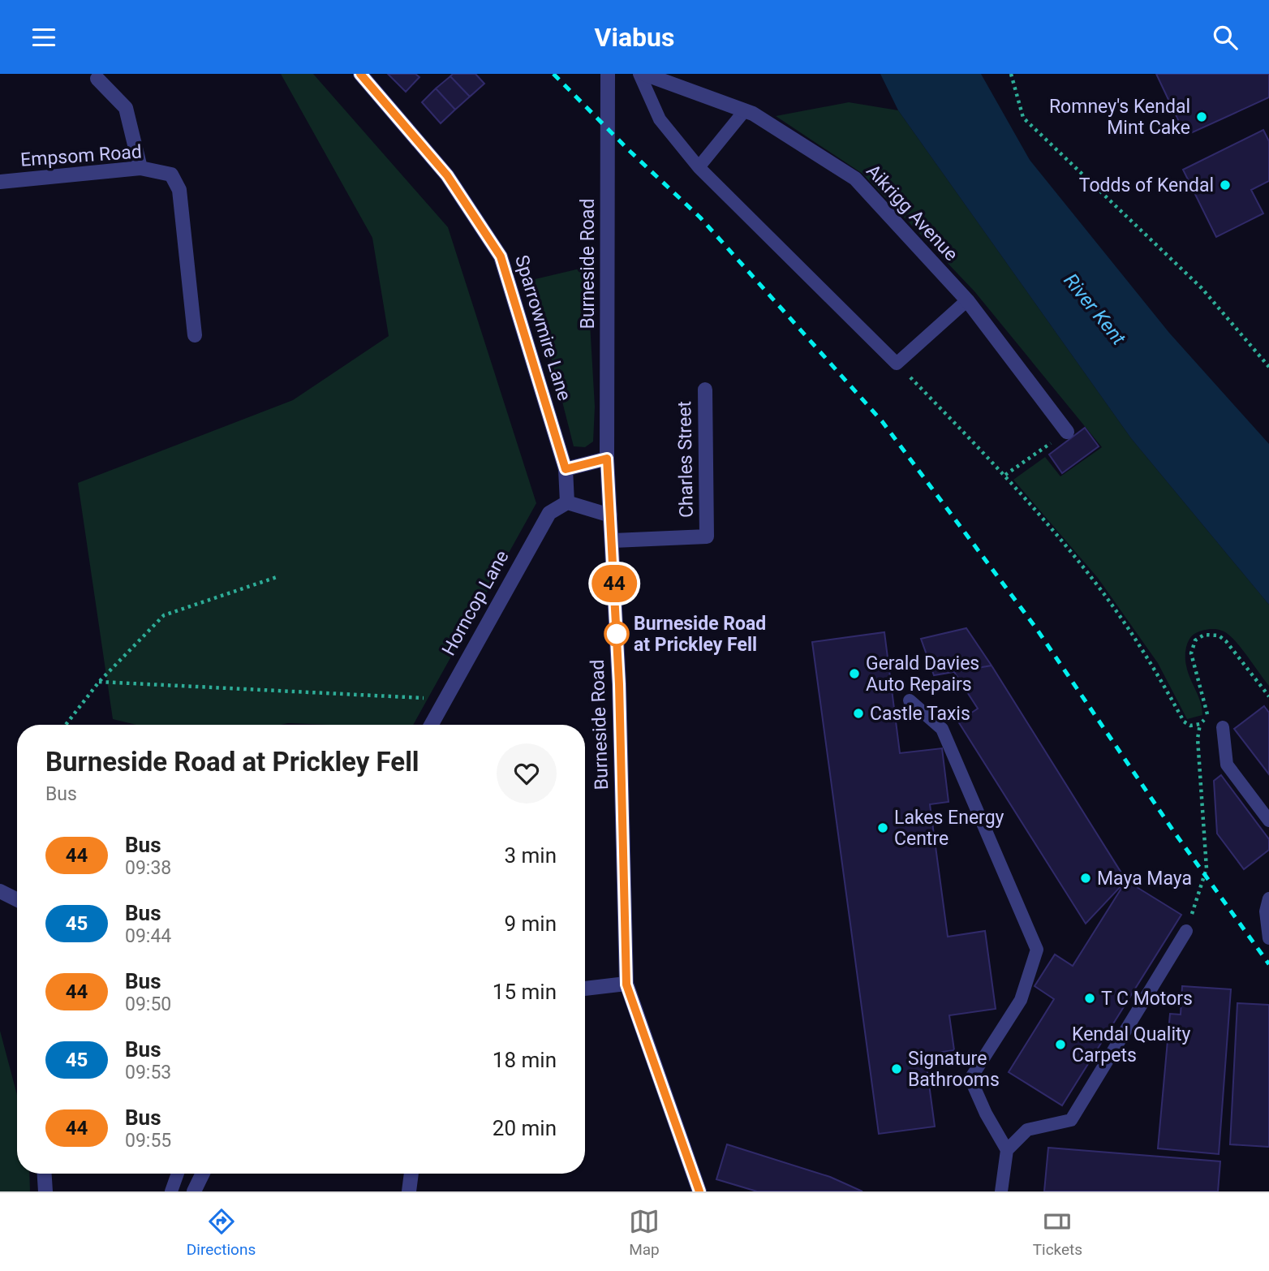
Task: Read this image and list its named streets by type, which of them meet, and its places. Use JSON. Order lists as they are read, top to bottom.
{
  "streets": {
    "street": [
      "Empsom Road",
      "Aikrigg Avenue",
      "Burneside Road",
      "Sparrowmire Lane",
      "Charles Street",
      "Horncop Lane"
    ]
  },
  "crossings": [
    ["Burneside Road", "Charles Street"],
    ["Sparrowmire Lane", "Horncop Lane"]
  ],
  "water": ["River Kent"],
  "places": [
    "Romney's Kendal Mint Cake",
    "Todds of Kendal",
    "Burneside Road at Prickley Fell",
    "Gerald Davies Auto Repairs",
    "Castle Taxis",
    "Lakes Energy Centre",
    "Maya Maya",
    "T C Motors",
    "Kendal Quality Carpets",
    "Signature Bathrooms"
  ],
  "lines": ["bus line 44"],
  "page": {
    "header": "Viabus",
    "on_map": "44",
    "heading": ["Burneside Road at Prickley Fell", "Bus"],
    "list": [
      {
        "mark": "44",
        "name": "Bus",
        "note": "09:38",
        "value": "3 min"
      },
      {
        "mark": "45",
        "name": "Bus",
        "note": "09:44",
        "value": "9 min"
      },
      {
        "mark": "44",
        "name": "Bus",
        "note": "09:50",
        "value": "15 min"
      },
      {
        "mark": "45",
        "name": "Bus",
        "note": "09:53",
        "value": "18 min"
      },
      {
        "mark": "44",
        "name": "Bus",
        "note": "09:55",
        "value": "20 min"
      }
    ],
    "tabs": ["Directions", "Map", "Tickets"]
  }
}
